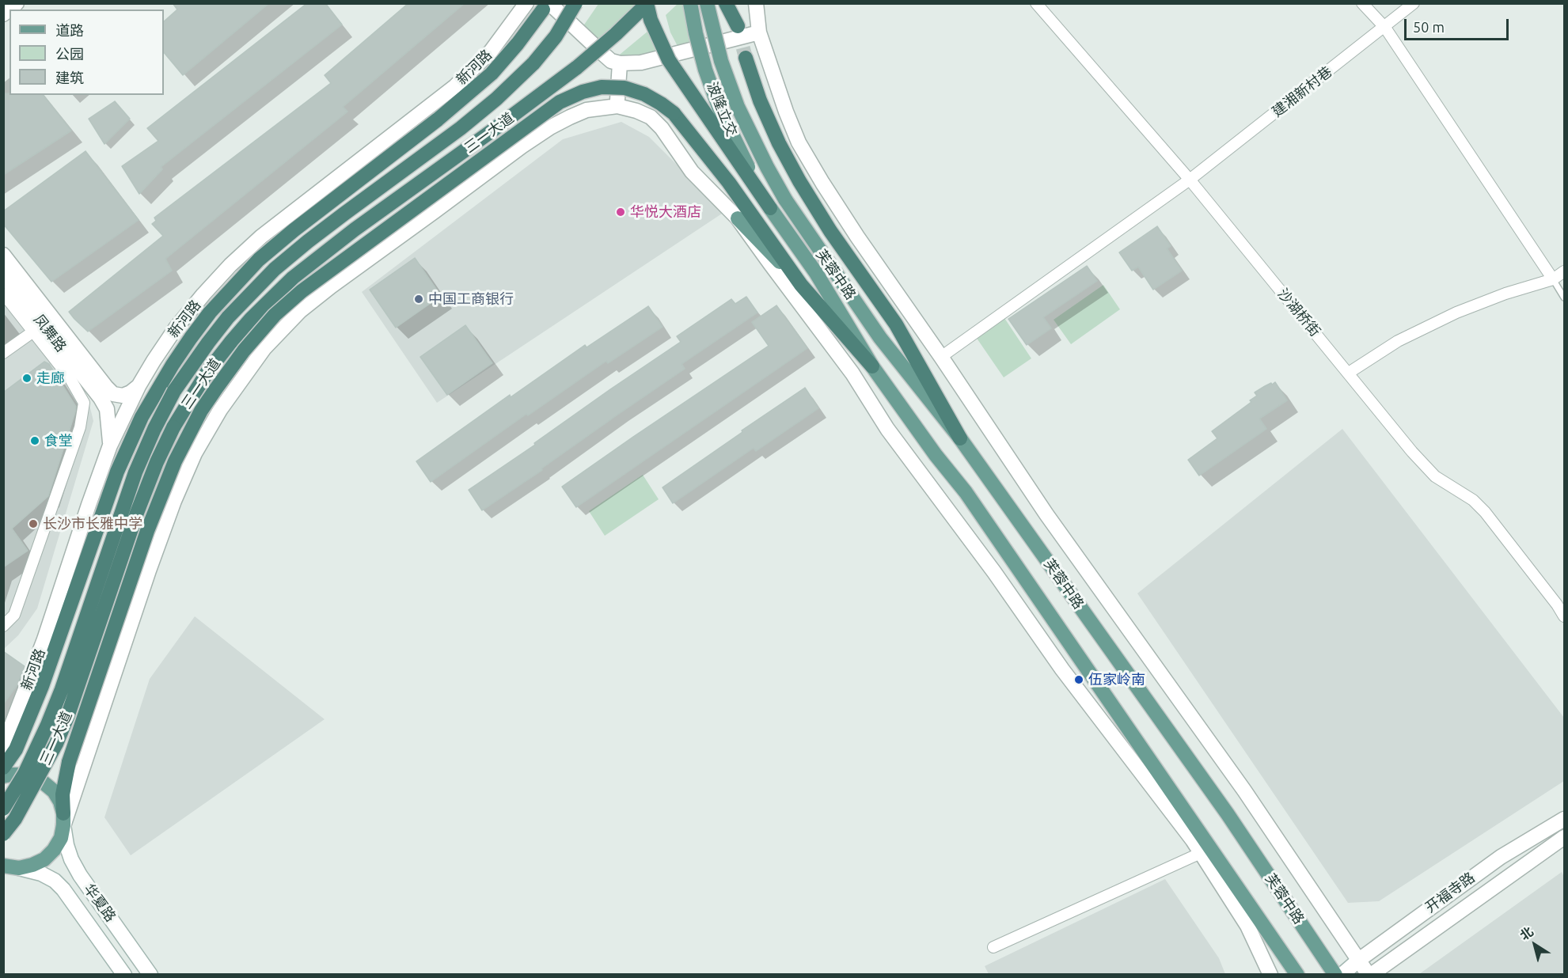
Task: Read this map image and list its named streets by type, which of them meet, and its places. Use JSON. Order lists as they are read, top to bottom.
{
  "streets": {
    "highway": ["三一大道"],
    "main road": ["波隆立交", "芙蓉中路"],
    "street": [
      "新河路",
      "建湘新村巷",
      "沙湖桥街",
      "凤舞路",
      "开福寺路",
      "华夏路"
    ]
  },
  "crossings": [
    ["新河路", "凤舞路"],
    ["建湘新村巷", "沙湖桥街"],
    ["波隆立交", "芙蓉中路"]
  ],
  "places": [
    "华悦大酒店",
    "中国工商银行",
    "走廊",
    "食堂",
    "长沙市长雅中学",
    "伍家岭南"
  ],
  "legend": ["道路", "公园", "建筑"],
  "scale_bar": "50 m",
  "north": "top left"
}
